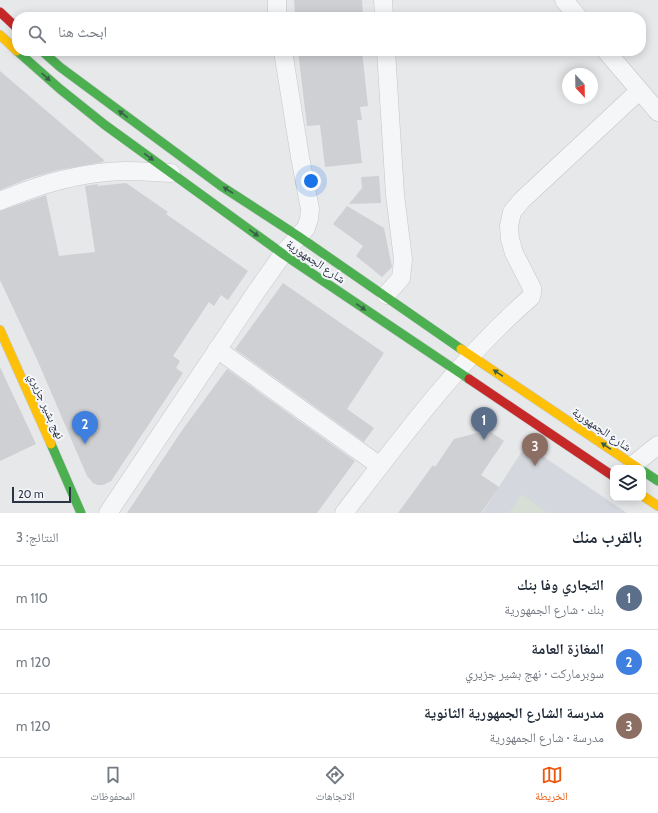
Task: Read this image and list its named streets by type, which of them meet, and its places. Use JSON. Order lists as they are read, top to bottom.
{
  "streets": {
    "main road": ["شارع الجمهورية", "نهج بشير جزيري"]
  },
  "scale_bar": "20 m",
  "north": "bottom",
  "page": {
    "search": "ابحث هنا",
    "pins": ["1", "2", "3"],
    "scale": "20 m",
    "heading": ["بالقرب منك", "النتائج: 3"],
    "list": [
      {
        "mark": "1",
        "name": "التجاري وفا بنك",
        "note": "بنك · شارع الجمهورية",
        "value": "110 m"
      },
      {
        "mark": "2",
        "name": "المغازة العامة",
        "note": "سوبرماركت · نهج بشير جزيري",
        "value": "120 m"
      },
      {
        "mark": "3",
        "name": "مدرسة الشارع الجمهورية الثانوية",
        "note": "مدرسة · شارع الجمهورية",
        "value": "120 m"
      }
    ],
    "nav": ["الخريطة", "الاتجاهات", "المحفوظات"]
  }
}
